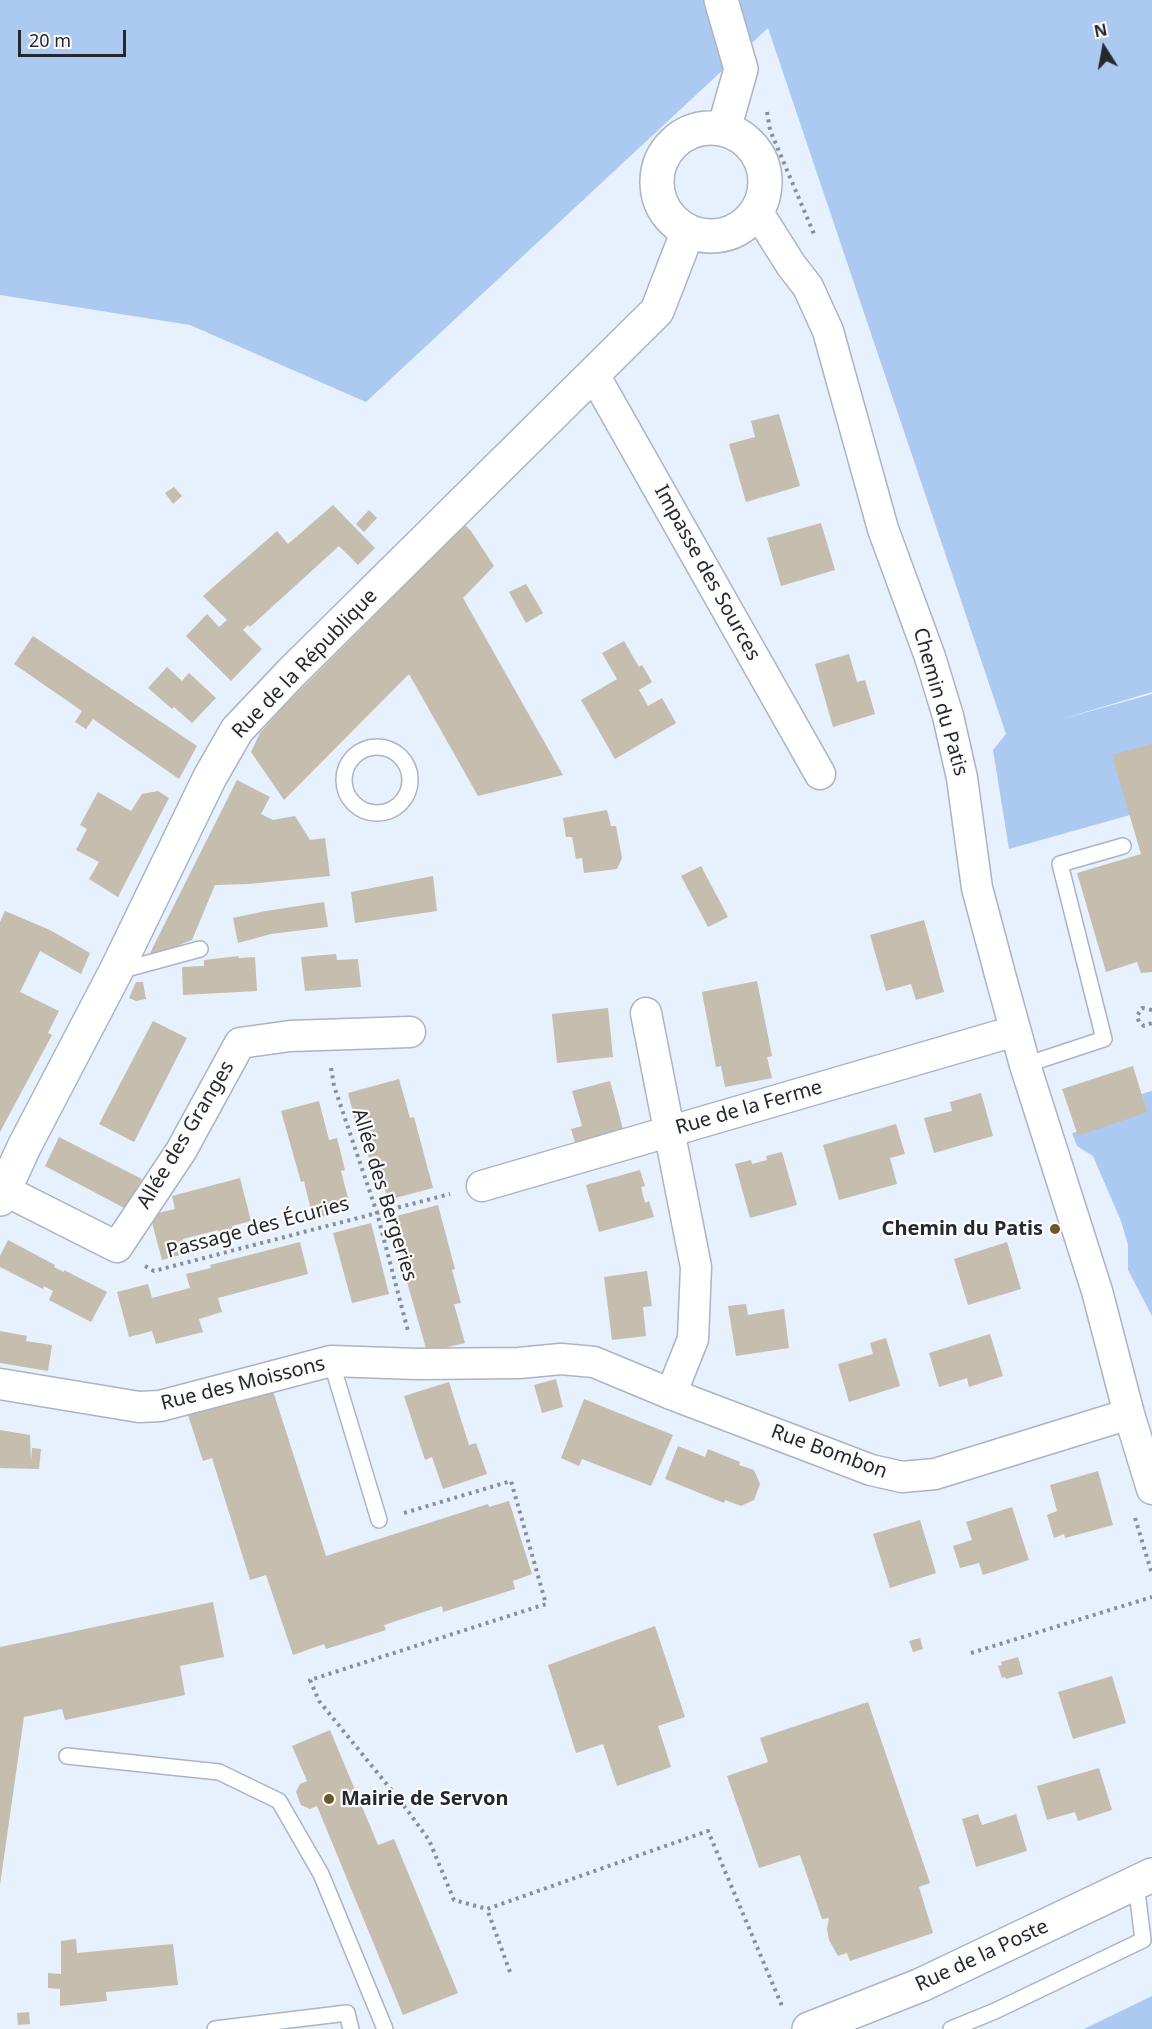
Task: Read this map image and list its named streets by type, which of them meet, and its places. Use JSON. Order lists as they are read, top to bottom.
{
  "streets": {
    "street": [
      "Impasse des Sources",
      "Rue de la République",
      "Chemin du Patis",
      "Rue de la Ferme",
      "Allée des Granges",
      "Rue des Moissons",
      "Rue Bombon",
      "Rue de la Poste"
    ],
    "path": ["Allée des Bergeries", "Passage des Écuries"]
  },
  "crossings": [
    ["Impasse des Sources", "Rue de la République"],
    ["Rue de la République", "Chemin du Patis"],
    ["Chemin du Patis", "Rue de la Ferme"],
    ["Chemin du Patis", "Rue Bombon"],
    ["Rue de la Ferme", "Passage des Écuries"],
    ["Allée des Granges", "Allée des Bergeries"],
    ["Allée des Granges", "Passage des Écuries"],
    ["Allée des Bergeries", "Passage des Écuries"],
    ["Allée des Bergeries", "Rue des Moissons"],
    ["Rue des Moissons", "Rue Bombon"]
  ],
  "places": ["Chemin du Patis", "Mairie de Servon"],
  "scale_bar": "20 m",
  "north": "top"
}
